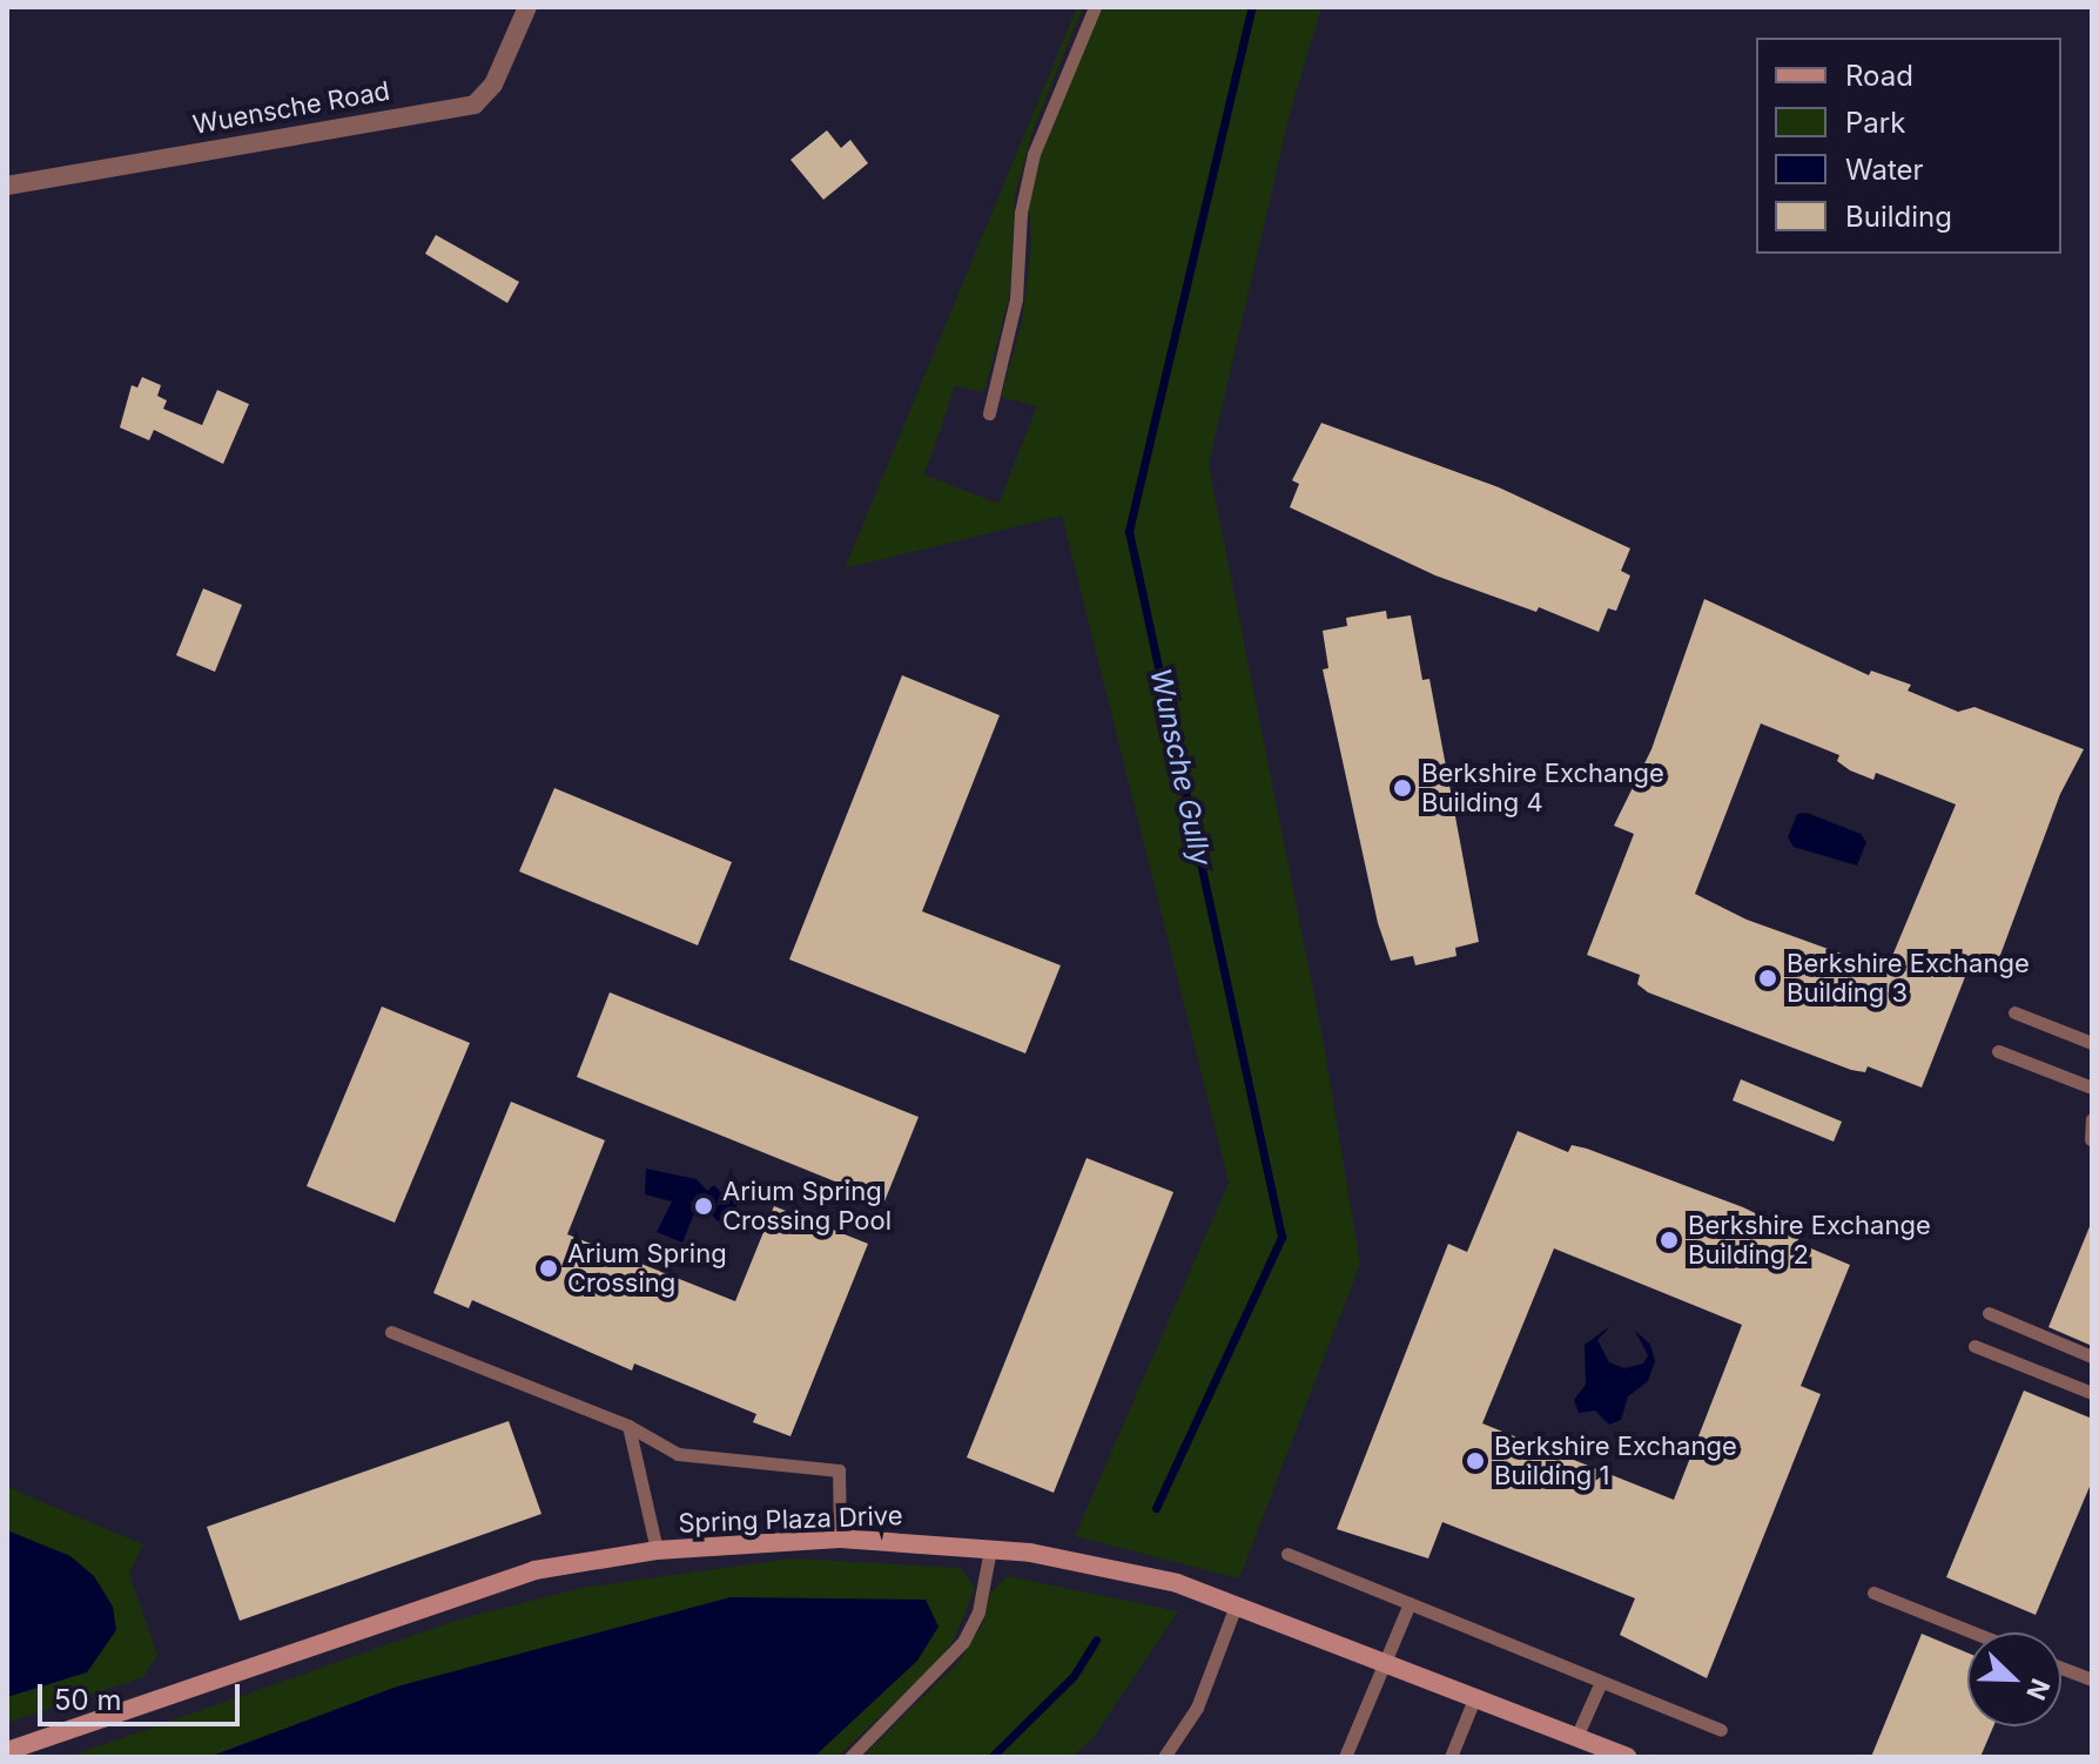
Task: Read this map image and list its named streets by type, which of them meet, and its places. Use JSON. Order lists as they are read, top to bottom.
{
  "streets": {
    "street": ["Wuensche Road", "Spring Plaza Drive"]
  },
  "water": ["Wunsche Gully"],
  "places": [
    "Berkshire Exchange Building 4",
    "Berkshire Exchange Building 3",
    "Arium Spring Crossing Pool",
    "Berkshire Exchange Building 2",
    "Arium Spring Crossing",
    "Berkshire Exchange Building 1"
  ],
  "legend": [
    "Road",
    "Park",
    "Water",
    "Building"
  ],
  "scale_bar": "50 m",
  "north": "bottom right"
}
